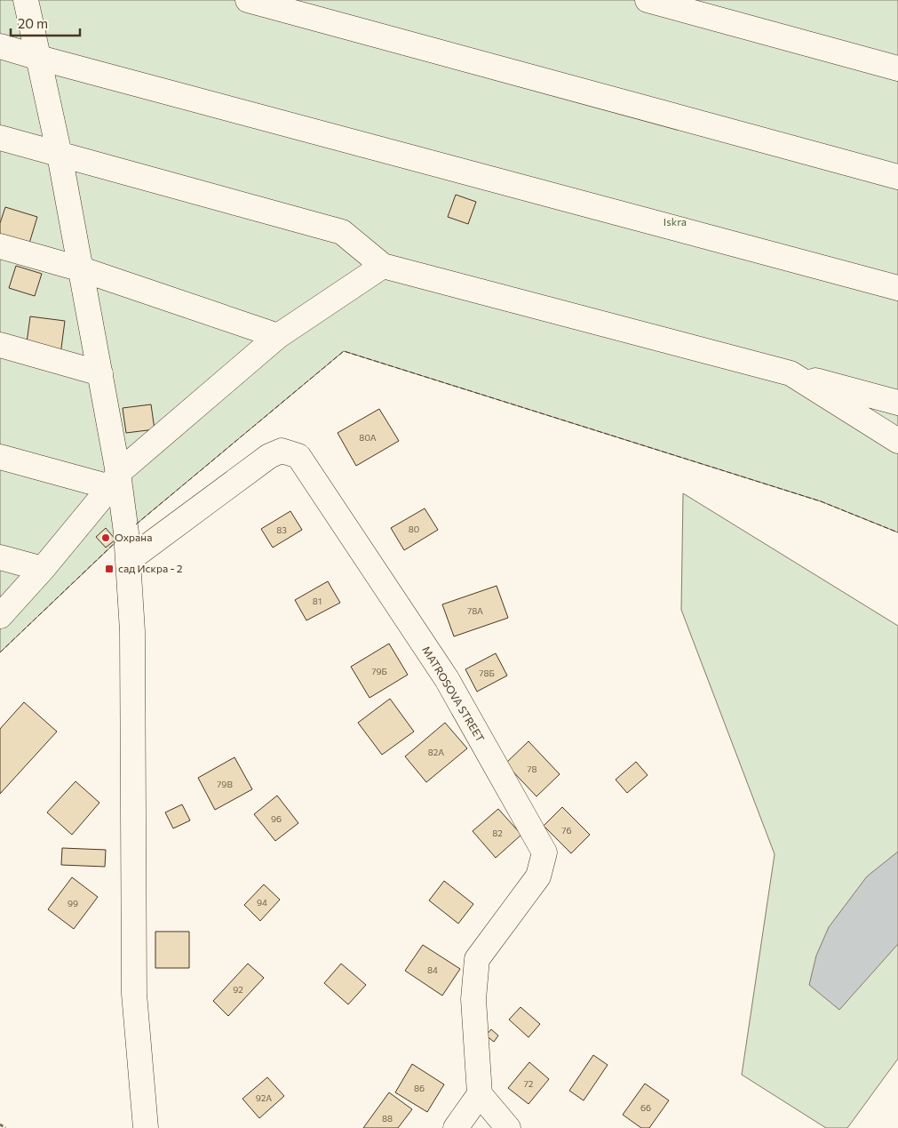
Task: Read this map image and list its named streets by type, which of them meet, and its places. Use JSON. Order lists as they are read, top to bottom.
{
  "streets": {
    "street": ["MATROSOVA STREET"]
  },
  "parks": ["Iskra"],
  "places": {
    "other": ["Охрана"],
    "transit": ["сад Искра - 2"]
  },
  "house_numbers": [
    "80А",
    "80",
    "83",
    "81",
    "78А",
    "79Б",
    "78Б",
    "82А",
    "78",
    "79В",
    "96",
    "76",
    "82",
    "94",
    "99",
    "84",
    "92",
    "72",
    "86",
    "92А",
    "66",
    "88"
  ],
  "scale_bar": "20 m"
}
